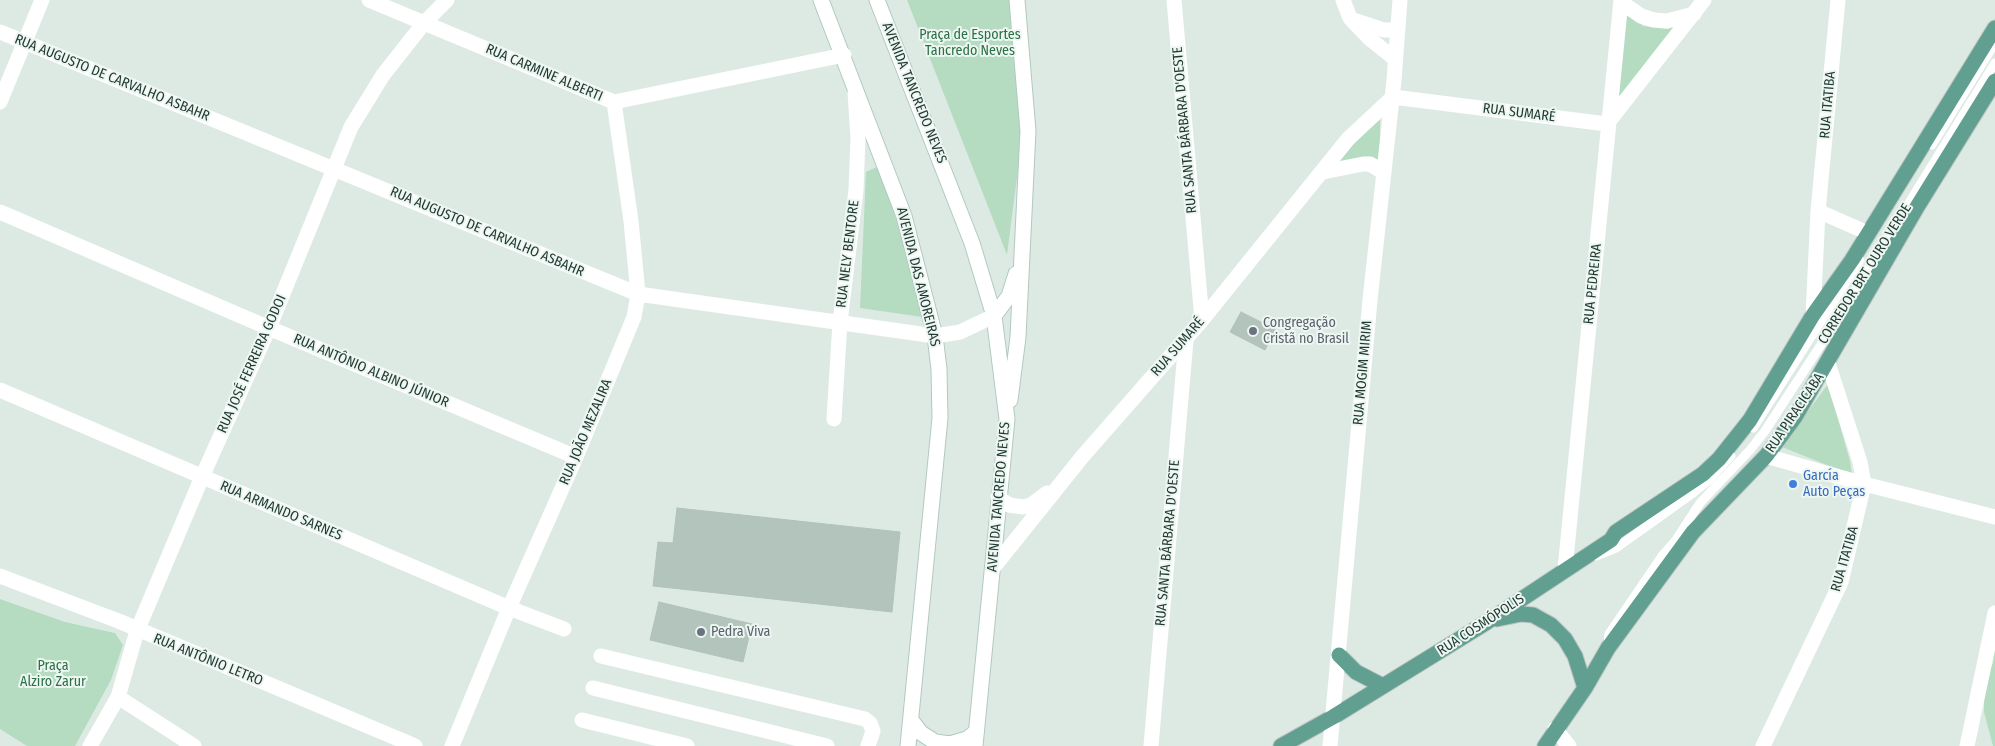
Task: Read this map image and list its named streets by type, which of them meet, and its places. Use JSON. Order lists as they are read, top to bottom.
{
  "streets": {
    "main road": ["RUA PIRACICABA", "RUA COSMÓPOLIS"],
    "street": [
      "RUA CARMINE ALBERTI",
      "RUA AUGUSTO DE CARVALHO ASBAHR",
      "AVENIDA TANCREDO NEVES",
      "RUA ITATIBA",
      "RUA SUMARÉ",
      "RUA SANTA BÁRBARA D'OESTE",
      "RUA NELY BENTORE",
      "AVENIDA DAS AMOREIRAS",
      "RUA PEDREIRA",
      "RUA JOSÉ FERREIRA GODOI",
      "RUA ANTÔNIO ALBINO JÚNIOR",
      "RUA MOGIM MIRIM",
      "RUA JOÃO MEZALIRA",
      "RUA ARMANDO SARNES",
      "RUA ANTÔNIO LETRO"
    ],
    "lane": ["CORREDOR BRT OURO VERDE"]
  },
  "crossings": [
    ["RUA CARMINE ALBERTI", "AVENIDA DAS AMOREIRAS"],
    ["RUA CARMINE ALBERTI", "RUA JOSÉ FERREIRA GODOI"],
    ["RUA CARMINE ALBERTI", "RUA JOÃO MEZALIRA"],
    ["RUA AUGUSTO DE CARVALHO ASBAHR", "AVENIDA TANCREDO NEVES"],
    ["RUA AUGUSTO DE CARVALHO ASBAHR", "RUA NELY BENTORE"],
    ["RUA AUGUSTO DE CARVALHO ASBAHR", "AVENIDA DAS AMOREIRAS"],
    ["RUA AUGUSTO DE CARVALHO ASBAHR", "RUA JOSÉ FERREIRA GODOI"],
    ["RUA AUGUSTO DE CARVALHO ASBAHR", "RUA JOÃO MEZALIRA"],
    ["AVENIDA TANCREDO NEVES", "RUA SUMARÉ"],
    ["RUA ITATIBA", "RUA PIRACICABA"],
    ["RUA ITATIBA", "RUA COSMÓPOLIS"],
    ["RUA SUMARÉ", "RUA SANTA BÁRBARA D'OESTE"],
    ["RUA SUMARÉ", "RUA PEDREIRA"],
    ["RUA SUMARÉ", "RUA MOGIM MIRIM"],
    ["RUA NELY BENTORE", "AVENIDA DAS AMOREIRAS"],
    ["CORREDOR BRT OURO VERDE", "RUA PEDREIRA"],
    ["CORREDOR BRT OURO VERDE", "RUA PIRACICABA"],
    ["CORREDOR BRT OURO VERDE", "RUA COSMÓPOLIS"],
    ["RUA PEDREIRA", "RUA COSMÓPOLIS"],
    ["RUA JOSÉ FERREIRA GODOI", "RUA ANTÔNIO ALBINO JÚNIOR"],
    ["RUA JOSÉ FERREIRA GODOI", "RUA ARMANDO SARNES"],
    ["RUA JOSÉ FERREIRA GODOI", "RUA ANTÔNIO LETRO"],
    ["RUA ANTÔNIO ALBINO JÚNIOR", "RUA JOÃO MEZALIRA"],
    ["RUA MOGIM MIRIM", "RUA COSMÓPOLIS"],
    ["RUA JOÃO MEZALIRA", "RUA ARMANDO SARNES"]
  ],
  "parks": ["Praça de Esportes Tancredo Neves", "Praça Alziro Zarur"],
  "places": ["Congregação Cristã no Brasil", "García Auto Peças", "Pedra Viva"]
}
